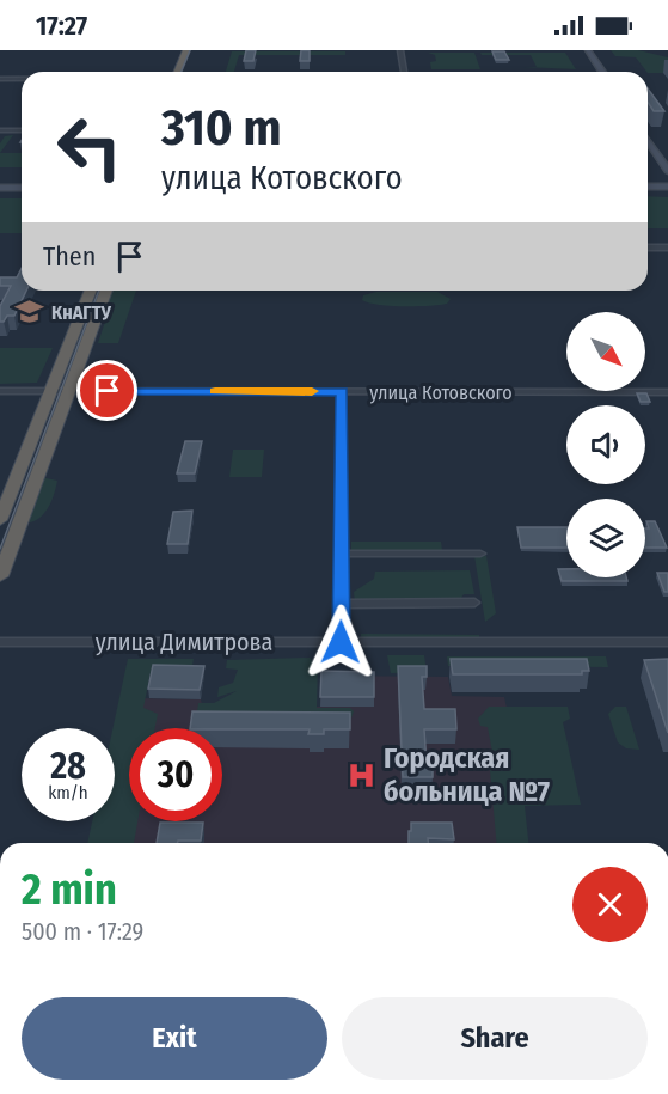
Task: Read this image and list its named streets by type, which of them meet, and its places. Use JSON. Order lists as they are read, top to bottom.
{
  "streets": {
    "street": ["улица Котовского", "улица Димитрова"]
  },
  "places": {
    "school or university": ["КнАГТУ"],
    "hospital": ["Городская больница №7"]
  },
  "north": "bottom right",
  "page": {
    "status": "17:27",
    "turn": ["310 m", "улица Котовского"],
    "then": "Then",
    "speed": "28 km/h",
    "limit": "30",
    "heading": ["2 min", "500 m · 17:29"],
    "buttons": ["Exit", "Share"]
  }
}
